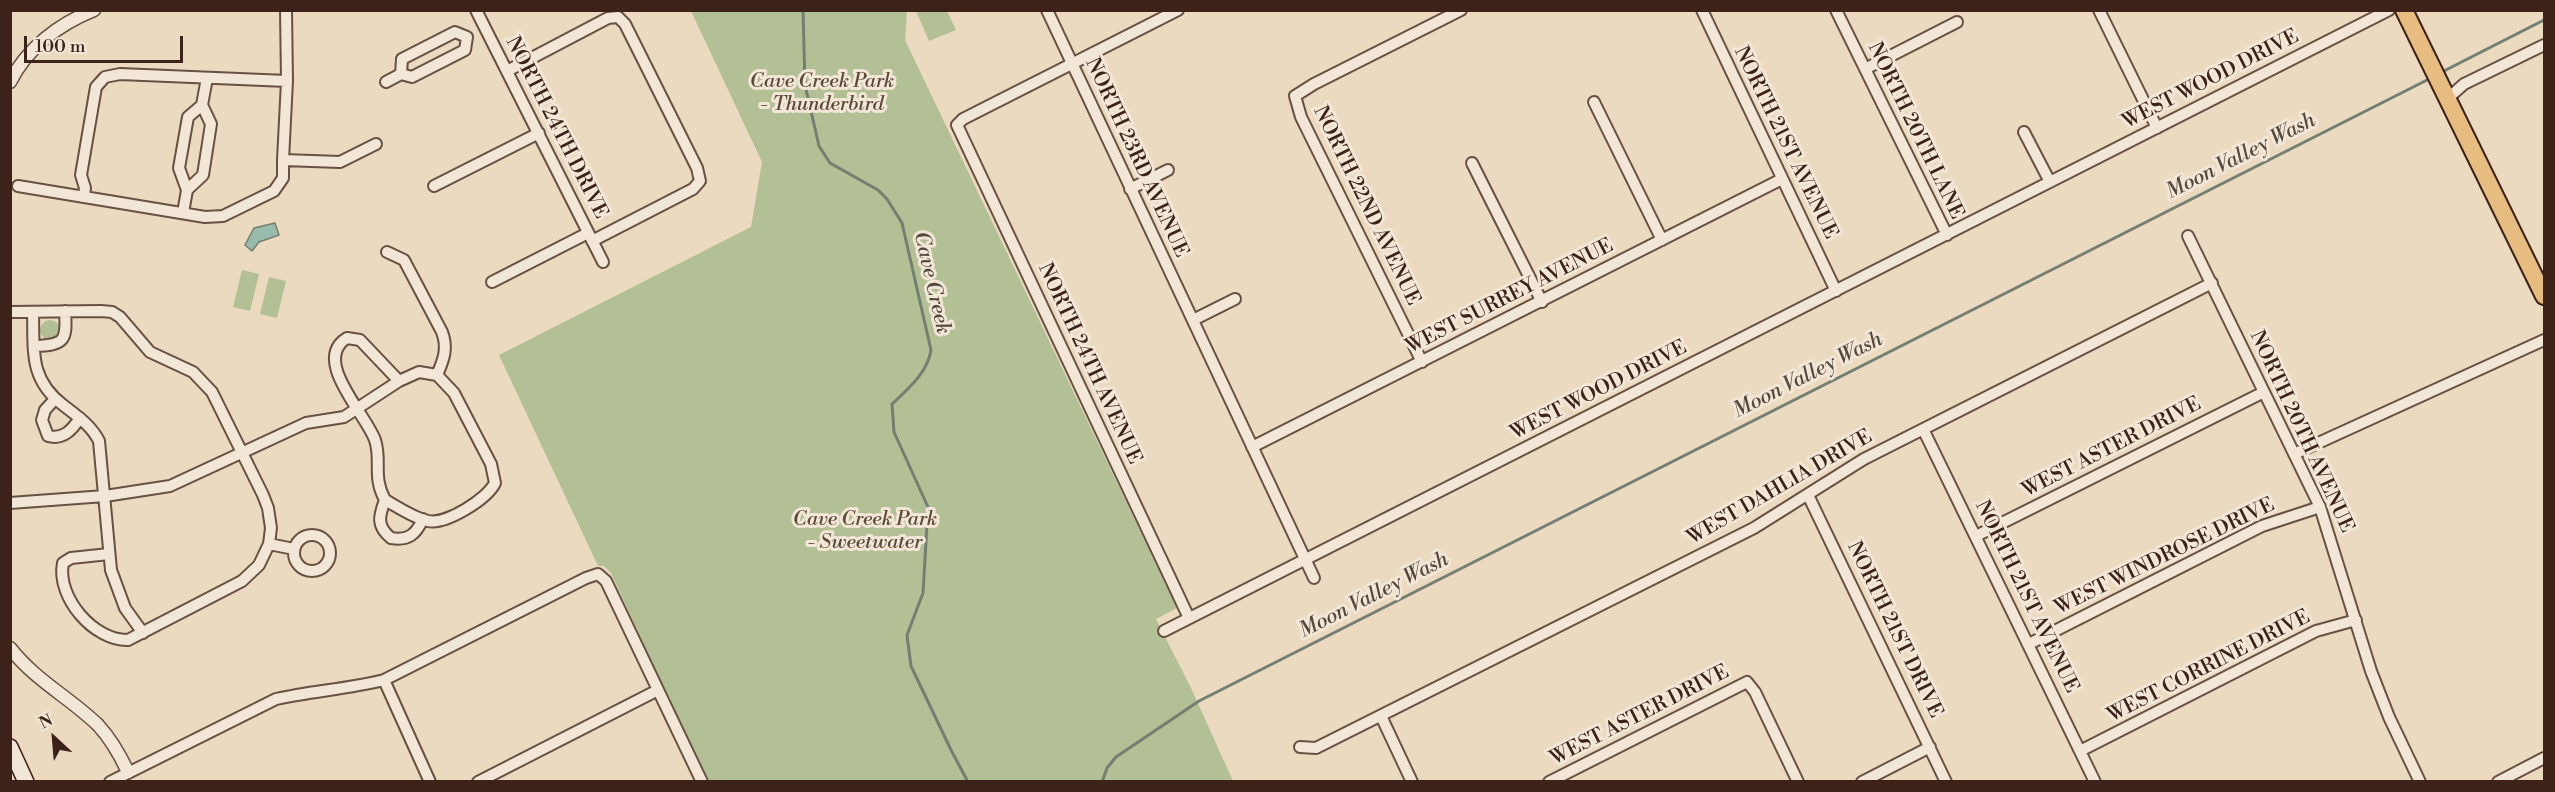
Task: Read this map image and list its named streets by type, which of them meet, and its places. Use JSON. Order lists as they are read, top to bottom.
{
  "streets": {
    "street": [
      "WEST WOOD DRIVE",
      "NORTH 24TH DRIVE",
      "NORTH 20TH LANE",
      "NORTH 21ST AVENUE",
      "NORTH 23RD AVENUE",
      "NORTH 22ND AVENUE",
      "WEST SURREY AVENUE",
      "NORTH 24TH AVENUE",
      "NORTH 20TH AVENUE",
      "WEST ASTER DRIVE",
      "WEST DAHLIA DRIVE",
      "WEST WINDROSE DRIVE",
      "NORTH 21ST DRIVE",
      "WEST CORRINE DRIVE"
    ]
  },
  "crossings": [
    ["WEST WOOD DRIVE", "NORTH 20TH LANE"],
    ["WEST WOOD DRIVE", "NORTH 21ST AVENUE"],
    ["WEST WOOD DRIVE", "NORTH 23RD AVENUE"],
    ["WEST WOOD DRIVE", "NORTH 24TH AVENUE"],
    ["NORTH 21ST AVENUE", "WEST SURREY AVENUE"],
    ["NORTH 21ST AVENUE", "WEST ASTER DRIVE"],
    ["NORTH 21ST AVENUE", "WEST DAHLIA DRIVE"],
    ["NORTH 21ST AVENUE", "WEST WINDROSE DRIVE"],
    ["NORTH 21ST AVENUE", "WEST CORRINE DRIVE"],
    ["NORTH 23RD AVENUE", "WEST SURREY AVENUE"],
    ["NORTH 23RD AVENUE", "NORTH 24TH AVENUE"],
    ["NORTH 22ND AVENUE", "WEST SURREY AVENUE"],
    ["NORTH 20TH AVENUE", "WEST ASTER DRIVE"],
    ["NORTH 20TH AVENUE", "WEST DAHLIA DRIVE"],
    ["NORTH 20TH AVENUE", "WEST WINDROSE DRIVE"],
    ["NORTH 20TH AVENUE", "WEST CORRINE DRIVE"],
    ["WEST DAHLIA DRIVE", "NORTH 21ST DRIVE"]
  ],
  "water": ["Moon Valley Wash", "Cave Creek"],
  "parks": ["Cave Creek Park - Thunderbird", "Cave Creek Park - Sweetwater"],
  "scale_bar": "100 m",
  "north": "top left"
}
